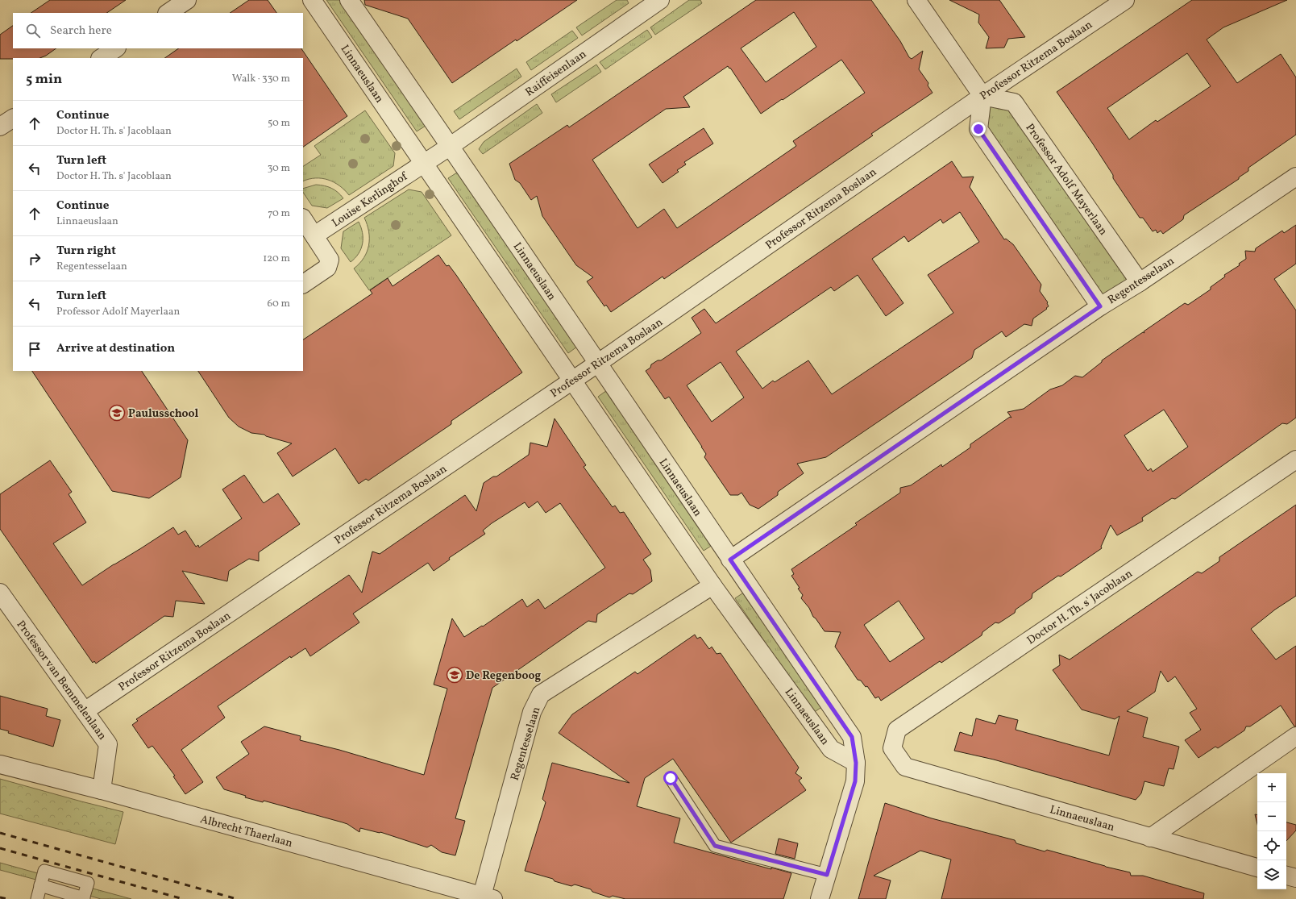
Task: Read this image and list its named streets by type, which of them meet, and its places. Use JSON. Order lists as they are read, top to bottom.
{
  "streets": {
    "street": [
      "Professor Ritzema Boslaan",
      "Raiffeisenlaan",
      "Linnaeuslaan",
      "Professor Adolf Mayerlaan",
      "Louise Kerlinghof",
      "Regentesselaan",
      "Doctor H. Th. s' Jacoblaan",
      "Professor van Bemmelenlaan",
      "Albrecht Thaerlaan"
    ]
  },
  "crossings": [
    ["Professor Ritzema Boslaan", "Linnaeuslaan"],
    ["Professor Ritzema Boslaan", "Professor Adolf Mayerlaan"],
    ["Professor Ritzema Boslaan", "Professor van Bemmelenlaan"],
    ["Raiffeisenlaan", "Linnaeuslaan"],
    ["Linnaeuslaan", "Louise Kerlinghof"],
    ["Linnaeuslaan", "Regentesselaan"],
    ["Linnaeuslaan", "Doctor H. Th. s' Jacoblaan"],
    ["Professor Adolf Mayerlaan", "Regentesselaan"],
    ["Regentesselaan", "Albrecht Thaerlaan"],
    ["Professor van Bemmelenlaan", "Albrecht Thaerlaan"]
  ],
  "places": {
    "school or university": ["Paulusschool", "De Regenboog"]
  },
  "page": {
    "search": "Search here",
    "heading": ["5 min", "Walk · 330 m"],
    "list": [
      ["Continue", "Doctor H. Th. s' Jacoblaan", "50 m"],
      ["Turn left", "Doctor H. Th. s' Jacoblaan", "30 m"],
      ["Continue", "Linnaeuslaan", "70 m"],
      ["Turn right", "Regentesselaan", "120 m"],
      ["Turn left", "Professor Adolf Mayerlaan", "60 m"],
      "Arrive at destination"
    ],
    "map_buttons": ["+", "−"]
  }
}
